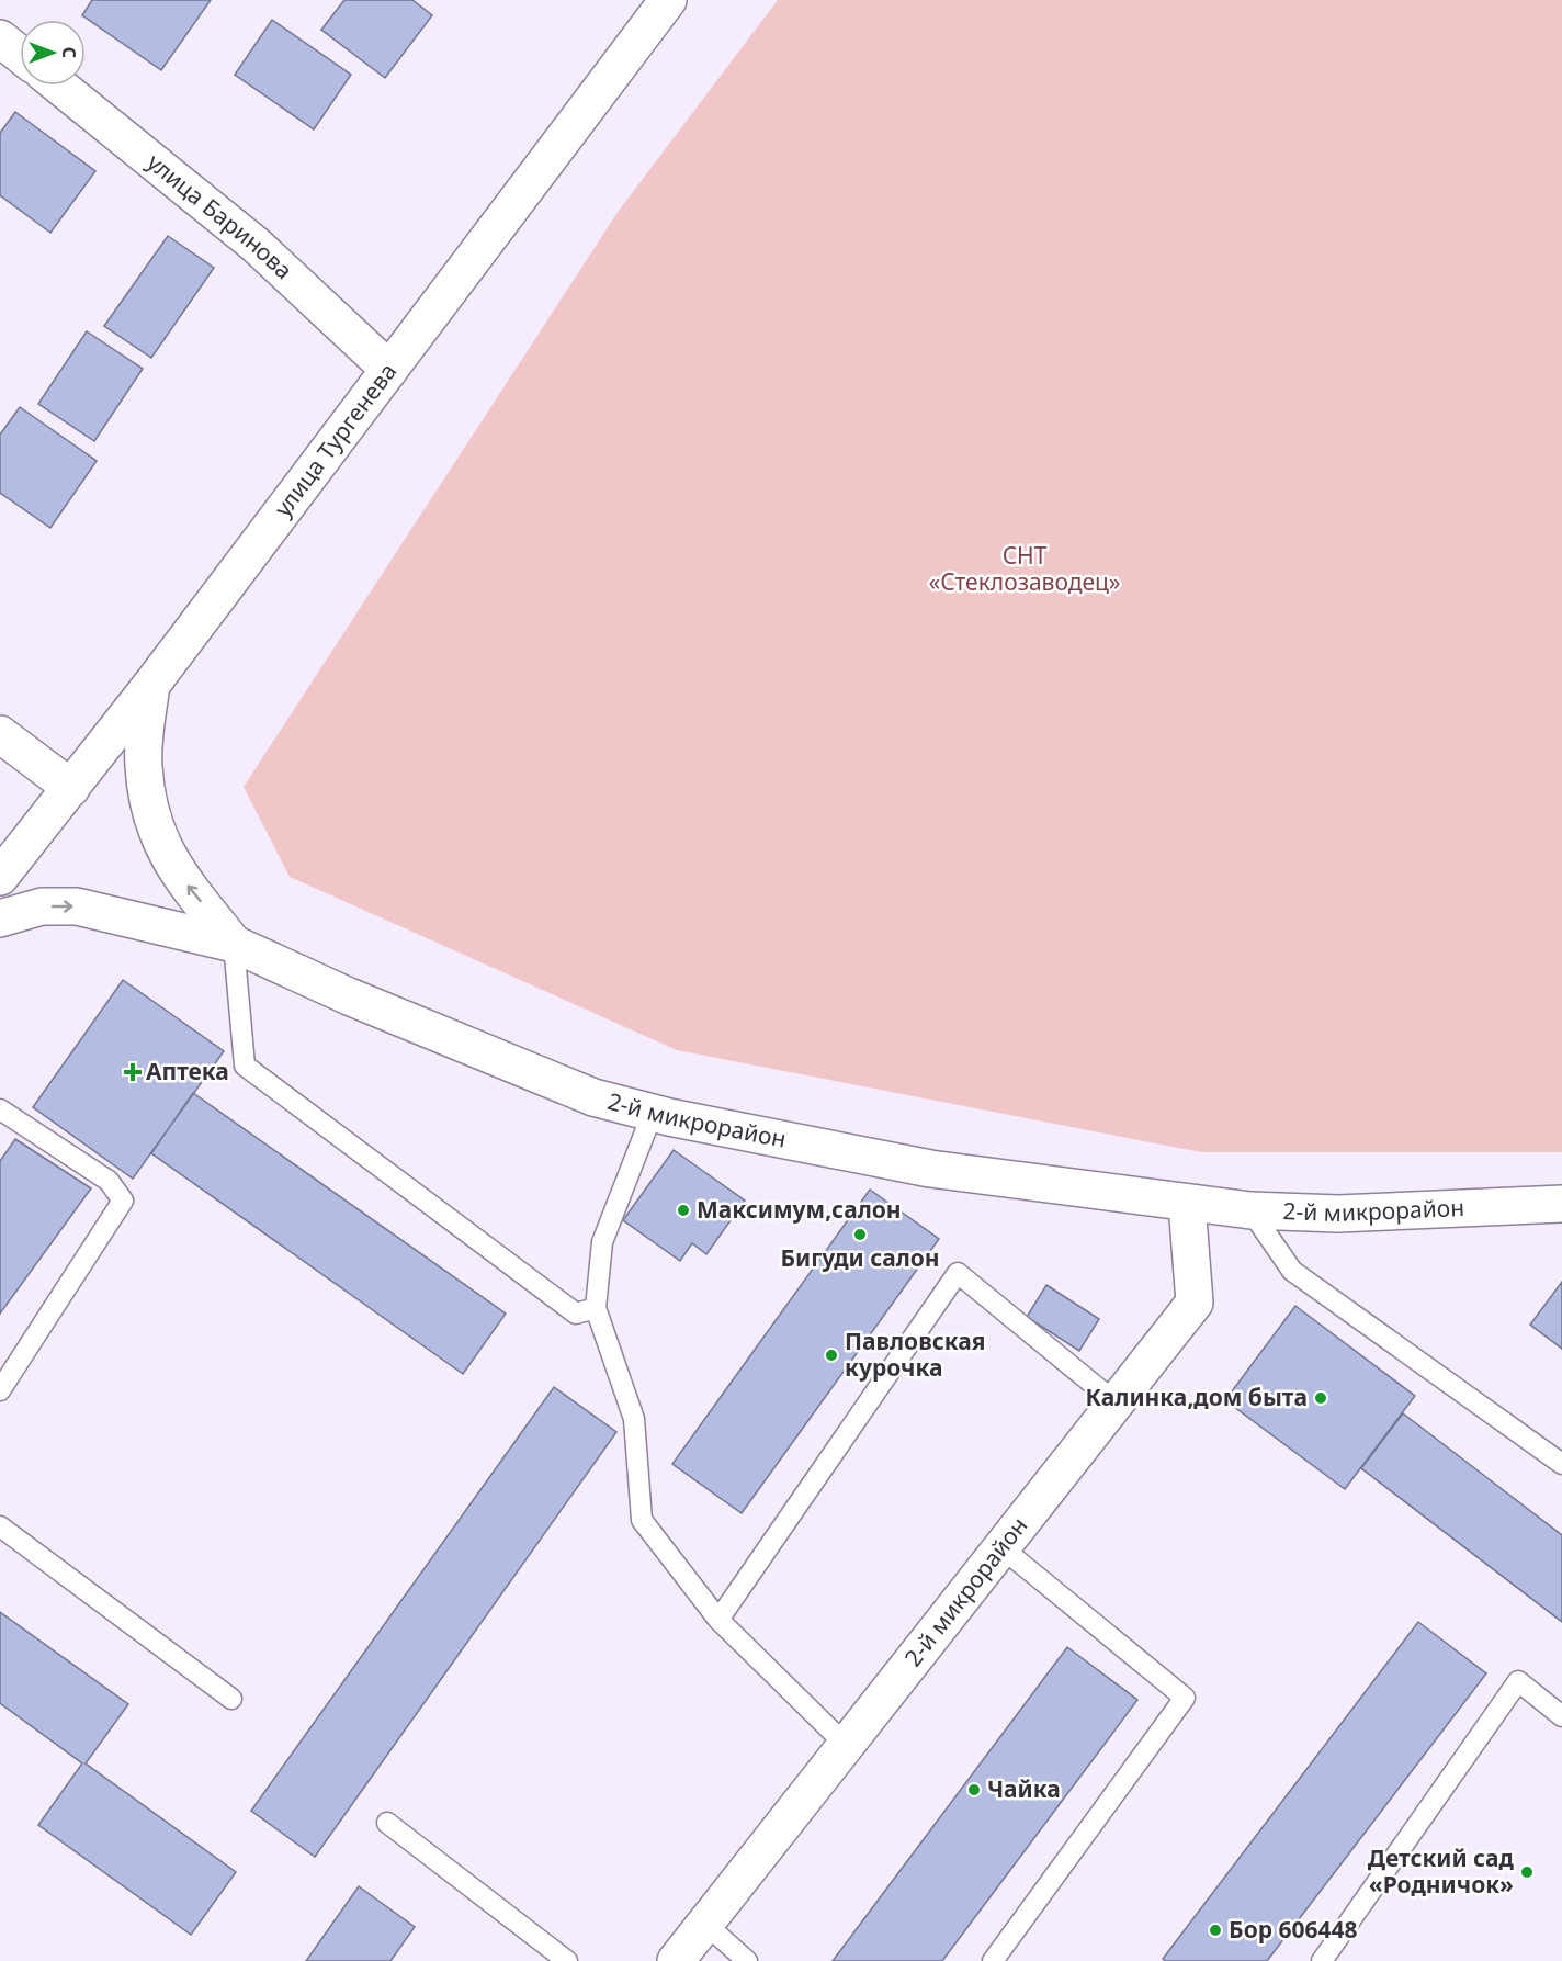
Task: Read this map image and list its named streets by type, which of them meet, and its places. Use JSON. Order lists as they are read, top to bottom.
{
  "streets": {
    "street": ["улица Баринова", "улица Тургенева", "2-й микрорайон"]
  },
  "crossings": [
    ["улица Баринова", "улица Тургенева"]
  ],
  "parks": ["СНТ «Стеклозаводец»"],
  "places": {
    "health": ["Аптека"],
    "other": [
      "Максимум,салон",
      "Бигуди салон",
      "Павловская курочка",
      "Калинка,дом быта",
      "Чайка",
      "Детский сад «Родничок»",
      "Бор 606448"
    ]
  },
  "north": "right"
}
